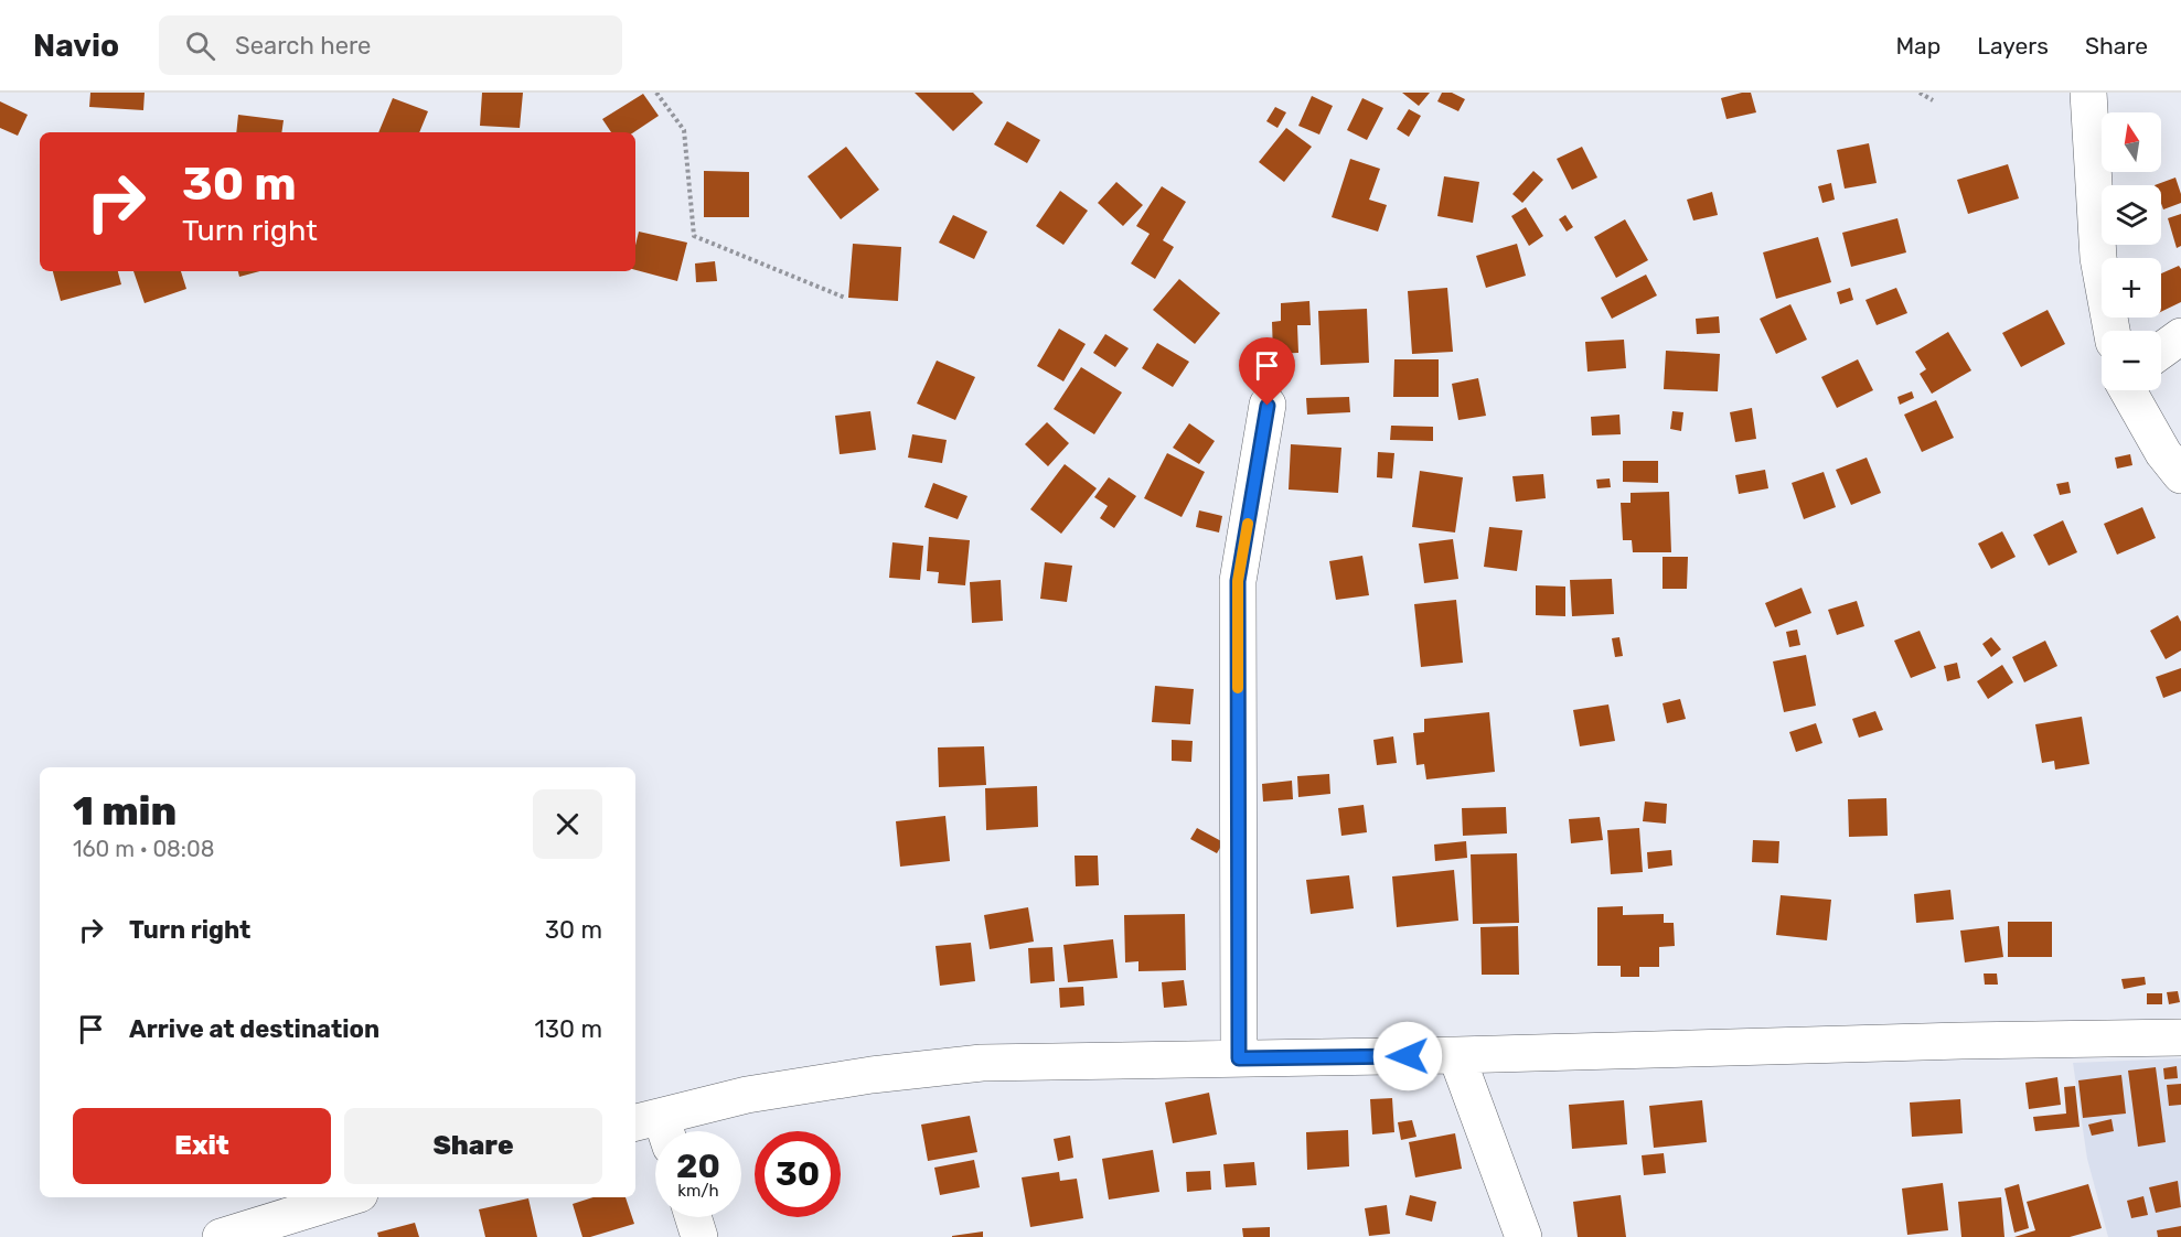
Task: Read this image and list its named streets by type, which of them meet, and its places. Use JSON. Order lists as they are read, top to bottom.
{
  "north": "top",
  "page": {
    "header": "Navio",
    "search": "Search here",
    "nav": ["Map", "Layers", "Share"],
    "map_buttons": ["+", "−"],
    "turn": ["30 m", "Turn right"],
    "heading": ["1 min", "160 m · 08:08"],
    "list": [
      {
        "name": "Turn right",
        "value": "30 m"
      },
      {
        "name": "Arrive at destination",
        "value": "130 m"
      }
    ],
    "buttons": ["Exit", "Share"],
    "speed": "20 km/h",
    "limit": "30"
  }
}
